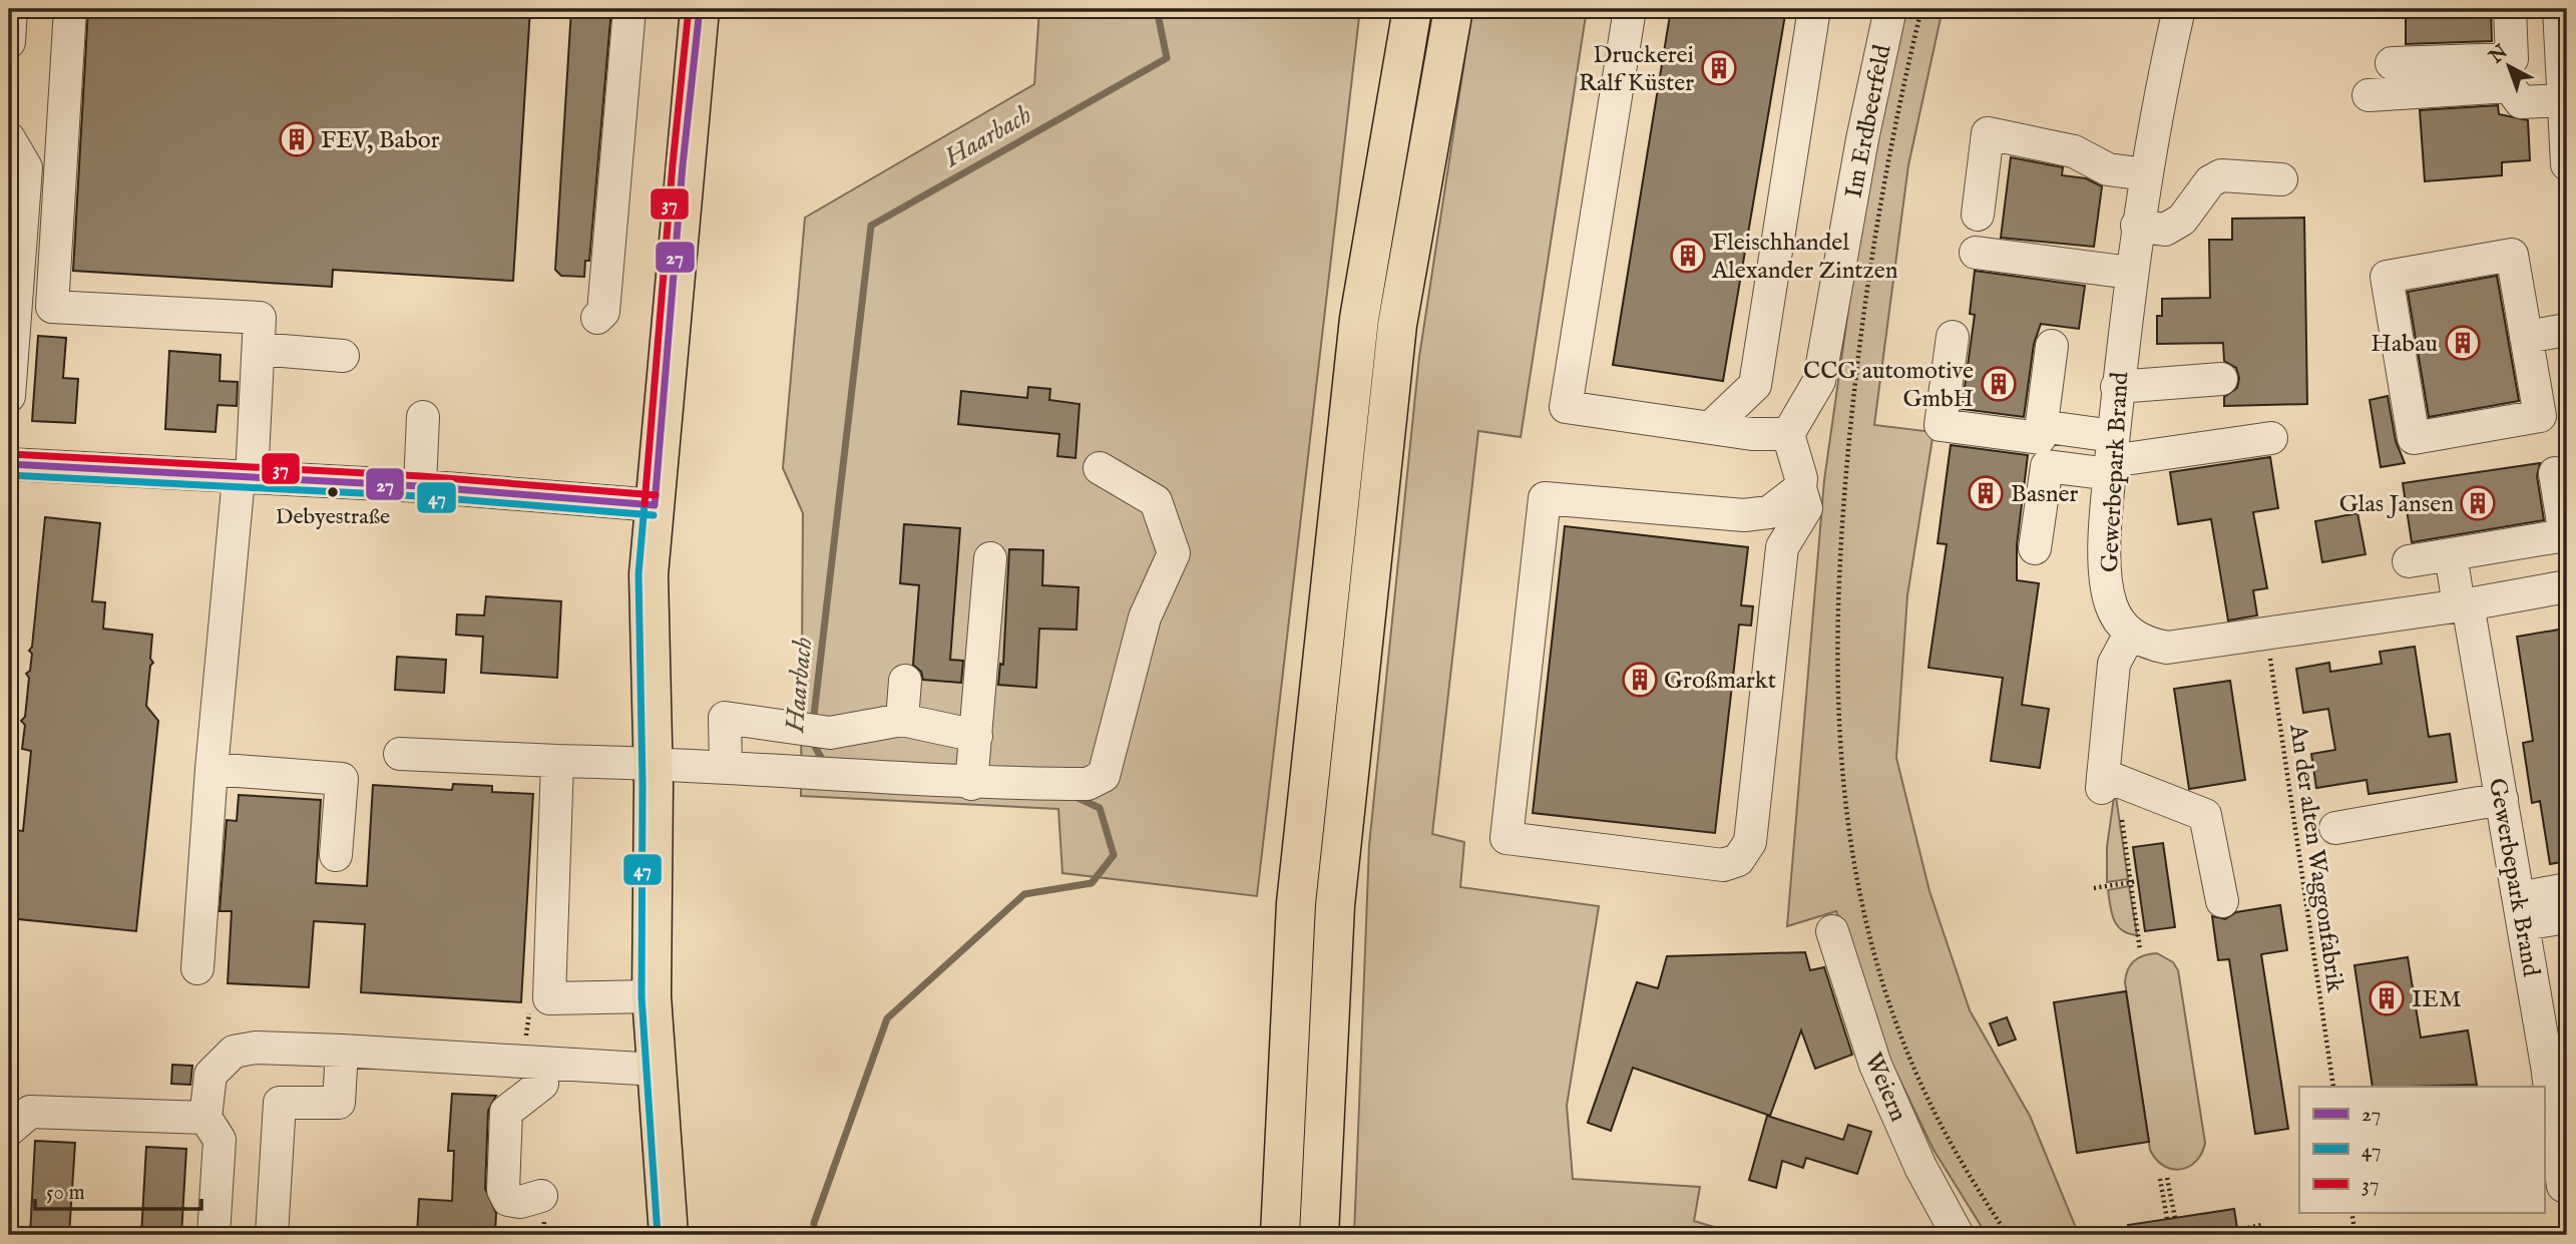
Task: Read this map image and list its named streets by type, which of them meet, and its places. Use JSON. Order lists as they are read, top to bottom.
{
  "streets": {
    "street": ["Im Erdbeerfeld", "Gewerbepark Brand", "Weiern"],
    "path": ["An der alten Waggonfabrik"]
  },
  "water": ["Haarbach"],
  "places": {
    "building": [
      "Druckerei Ralf Küster",
      "FEV, Babor",
      "Fleischhandel Alexander Zintzen",
      "Habau",
      "CCG automotive GmbH",
      "Basner",
      "Glas Jansen",
      "Großmarkt",
      "IEM"
    ],
    "other": ["Debyestraße"]
  },
  "lines": ["transit line 27", "transit line 37", "transit line 47"],
  "legend": ["27", "47", "37"],
  "scale_bar": "50 m",
  "north": "top left"
}
